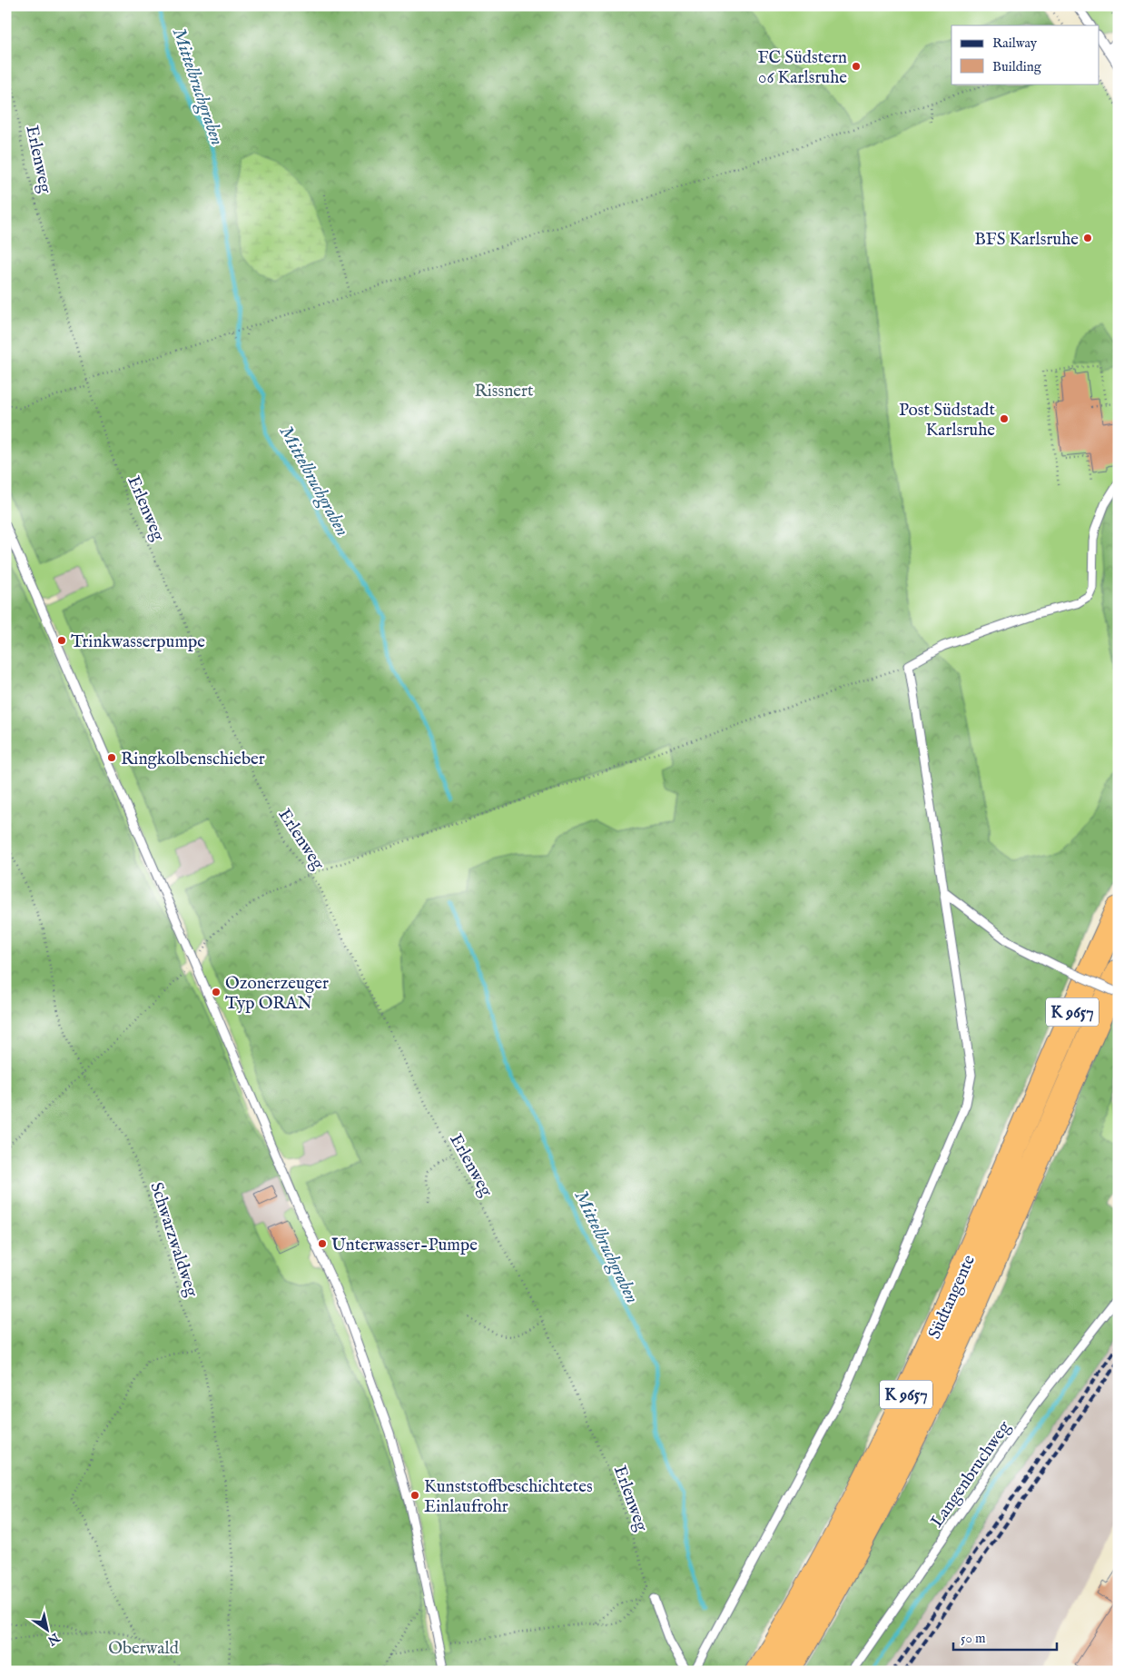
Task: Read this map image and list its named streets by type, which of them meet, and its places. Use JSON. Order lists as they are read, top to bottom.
{
  "streets": {
    "highway": ["K 9657", "Südtangente"],
    "lane": ["Langenbruchweg"],
    "path": ["Erlenweg", "Schwarzwaldweg"]
  },
  "water": ["Mittelbruchgraben"],
  "parks": ["Rissnert", "Oberwald"],
  "places": [
    "FC Südstern 06 Karlsruhe",
    "BFS Karlsruhe",
    "Post Südstadt Karlsruhe",
    "Trinkwasserpumpe",
    "Ringkolbenschieber",
    "Ozonerzeuger Typ ORAN",
    "Unterwasser-Pumpe",
    "Kunststoffbeschichtetes Einlaufrohr"
  ],
  "legend": ["Railway", "Building"],
  "scale_bar": "50 m",
  "north": "bottom right"
}
